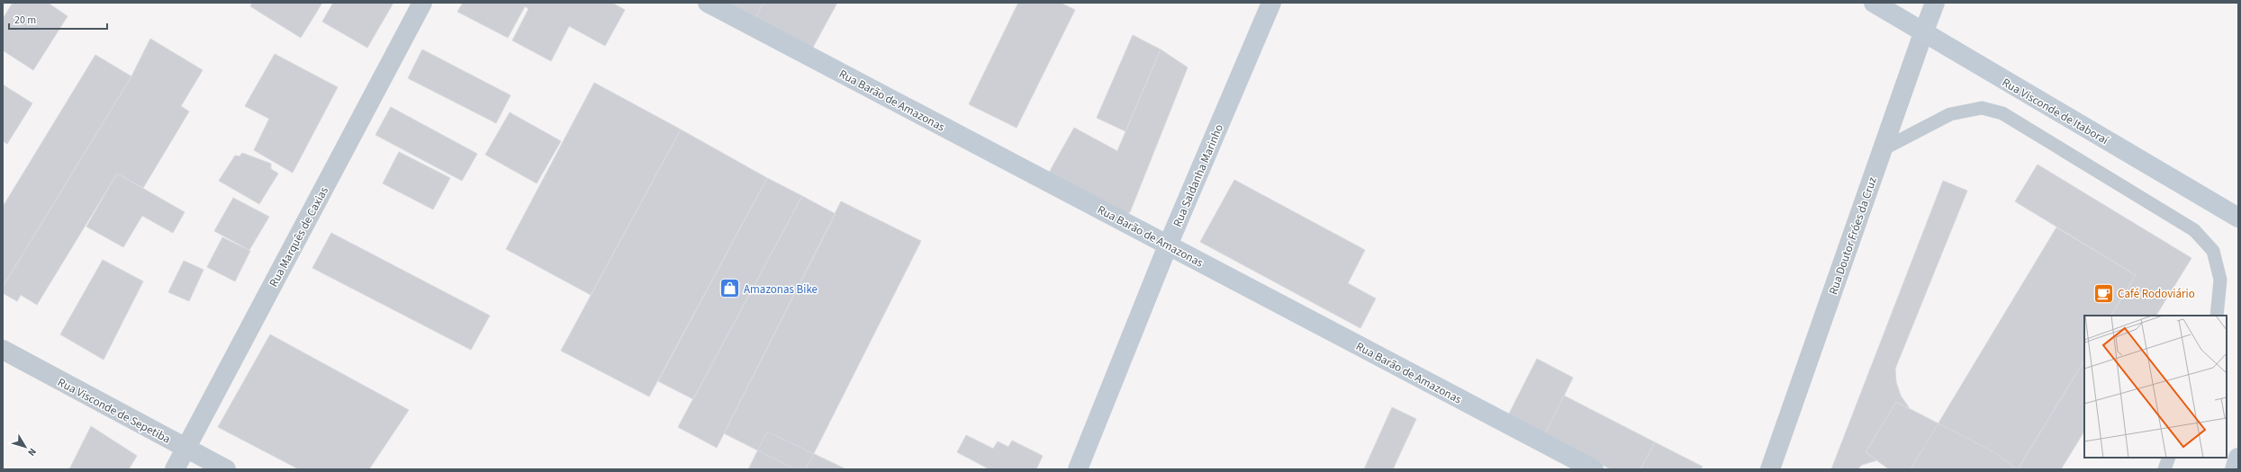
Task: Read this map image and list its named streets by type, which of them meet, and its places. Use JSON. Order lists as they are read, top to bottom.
{
  "streets": {
    "main road": [
      "Rua Barão de Amazonas",
      "Rua Visconde de Itaboraí",
      "Rua Saldanha Marinho",
      "Rua Doutor Fróes da Cruz"
    ],
    "street": ["Rua Marquês de Caxias", "Rua Visconde de Sepetiba"]
  },
  "crossings": [
    ["Rua Barão de Amazonas", "Rua Saldanha Marinho"],
    ["Rua Visconde de Itaboraí", "Rua Doutor Fróes da Cruz"],
    ["Rua Marquês de Caxias", "Rua Visconde de Sepetiba"]
  ],
  "places": {
    "shop": ["Amazonas Bike"],
    "cafe": ["Café Rodoviário"]
  },
  "scale_bar": "20 m",
  "north": "bottom right"
}
